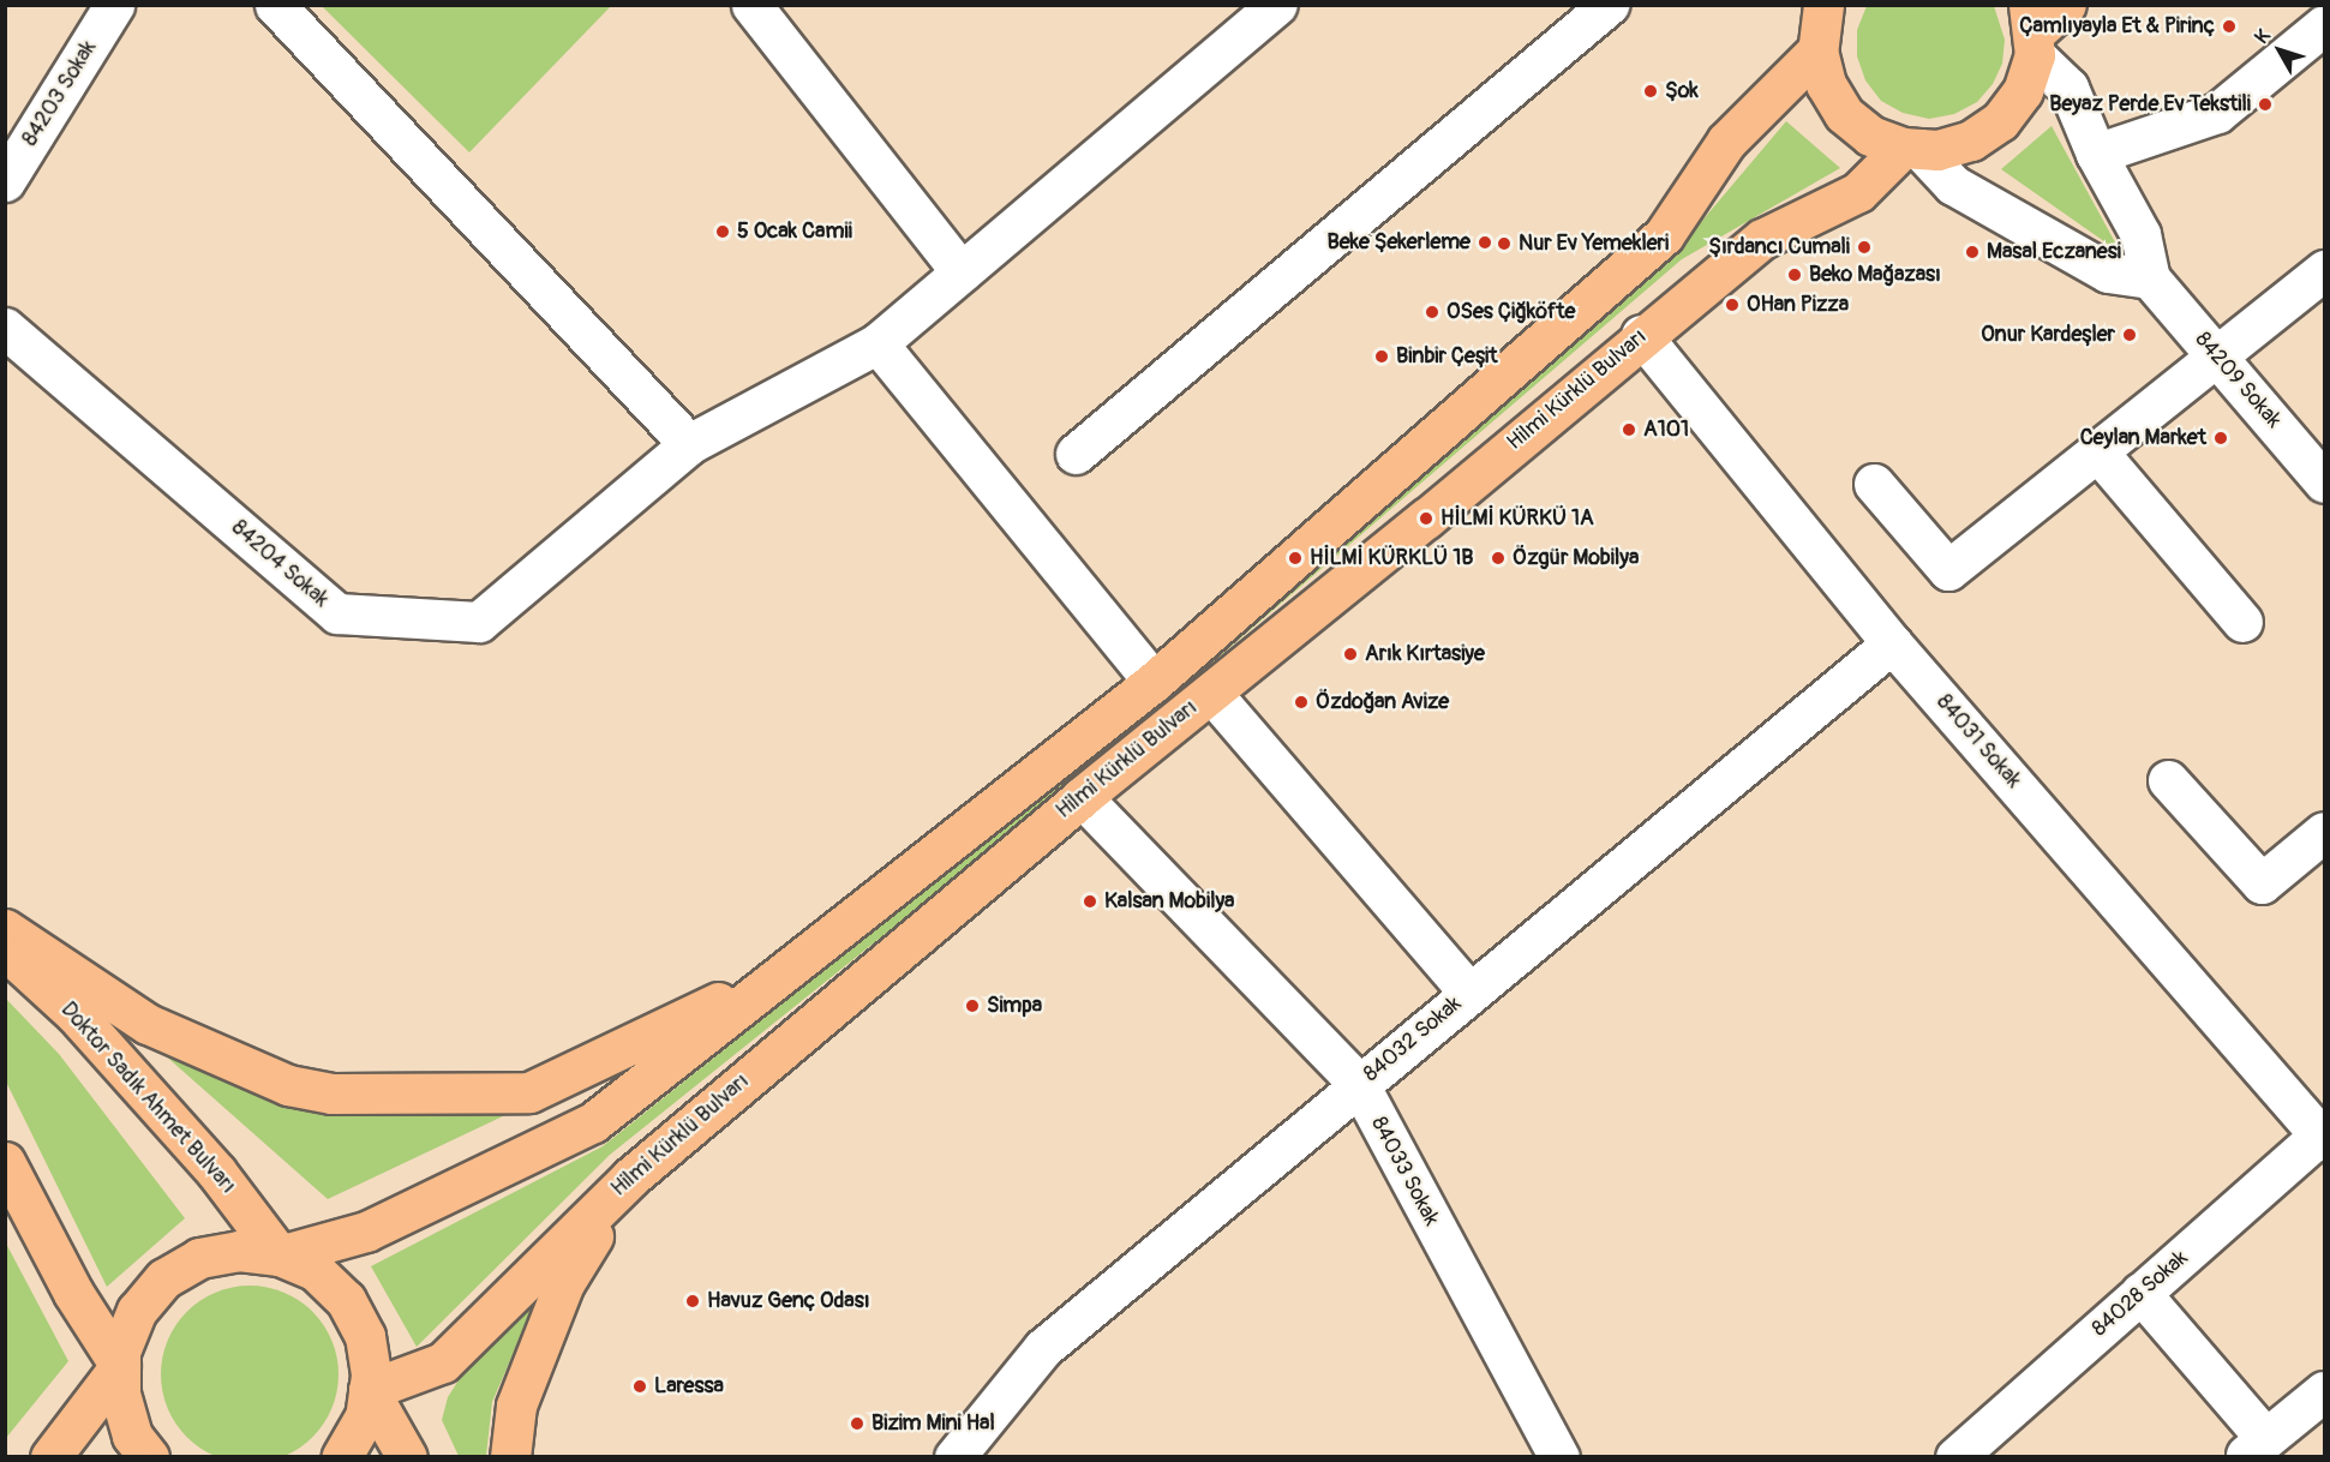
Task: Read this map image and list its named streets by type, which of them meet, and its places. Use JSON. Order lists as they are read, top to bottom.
{
  "streets": {
    "main road": ["Hilmi Kürklü Bulvarı", "Doktor Sadık Ahmet Bulvarı"],
    "street": [
      "84203 Sokak",
      "84209 Sokak",
      "84204 Sokak",
      "84031 Sokak",
      "84032 Sokak",
      "84033 Sokak",
      "84028 Sokak"
    ]
  },
  "crossings": [
    ["Hilmi Kürklü Bulvarı", "84031 Sokak"],
    ["Hilmi Kürklü Bulvarı", "Doktor Sadık Ahmet Bulvarı"],
    ["Hilmi Kürklü Bulvarı", "84033 Sokak"],
    ["84031 Sokak", "84032 Sokak"],
    ["84031 Sokak", "84028 Sokak"],
    ["84032 Sokak", "84033 Sokak"]
  ],
  "places": [
    "Çamlıyayla Et & Pirinç",
    "Şok",
    "Beyaz Perde Ev Tekstili",
    "5 Ocak Camii",
    "Beke Şekerleme",
    "Nur Ev Yemekleri",
    "Şırdancı Cumali",
    "Masal Eczanesi",
    "Beko Mağazası",
    "OHan Pizza",
    "OSes Çiğköfte",
    "Onur Kardeşler",
    "Binbir Çeşit",
    "A101",
    "Ceylan Market",
    "HİLMİ KÜRKÜ 1A",
    "HİLMİ KÜRKLÜ 1B",
    "Özgür Mobilya",
    "Arık Kırtasiye",
    "Özdoğan Avize",
    "Kalsan Mobilya",
    "Simpa",
    "Havuz Genç Odası",
    "Laressa",
    "Bizim Mini Hal"
  ],
  "north": "top left"
}
